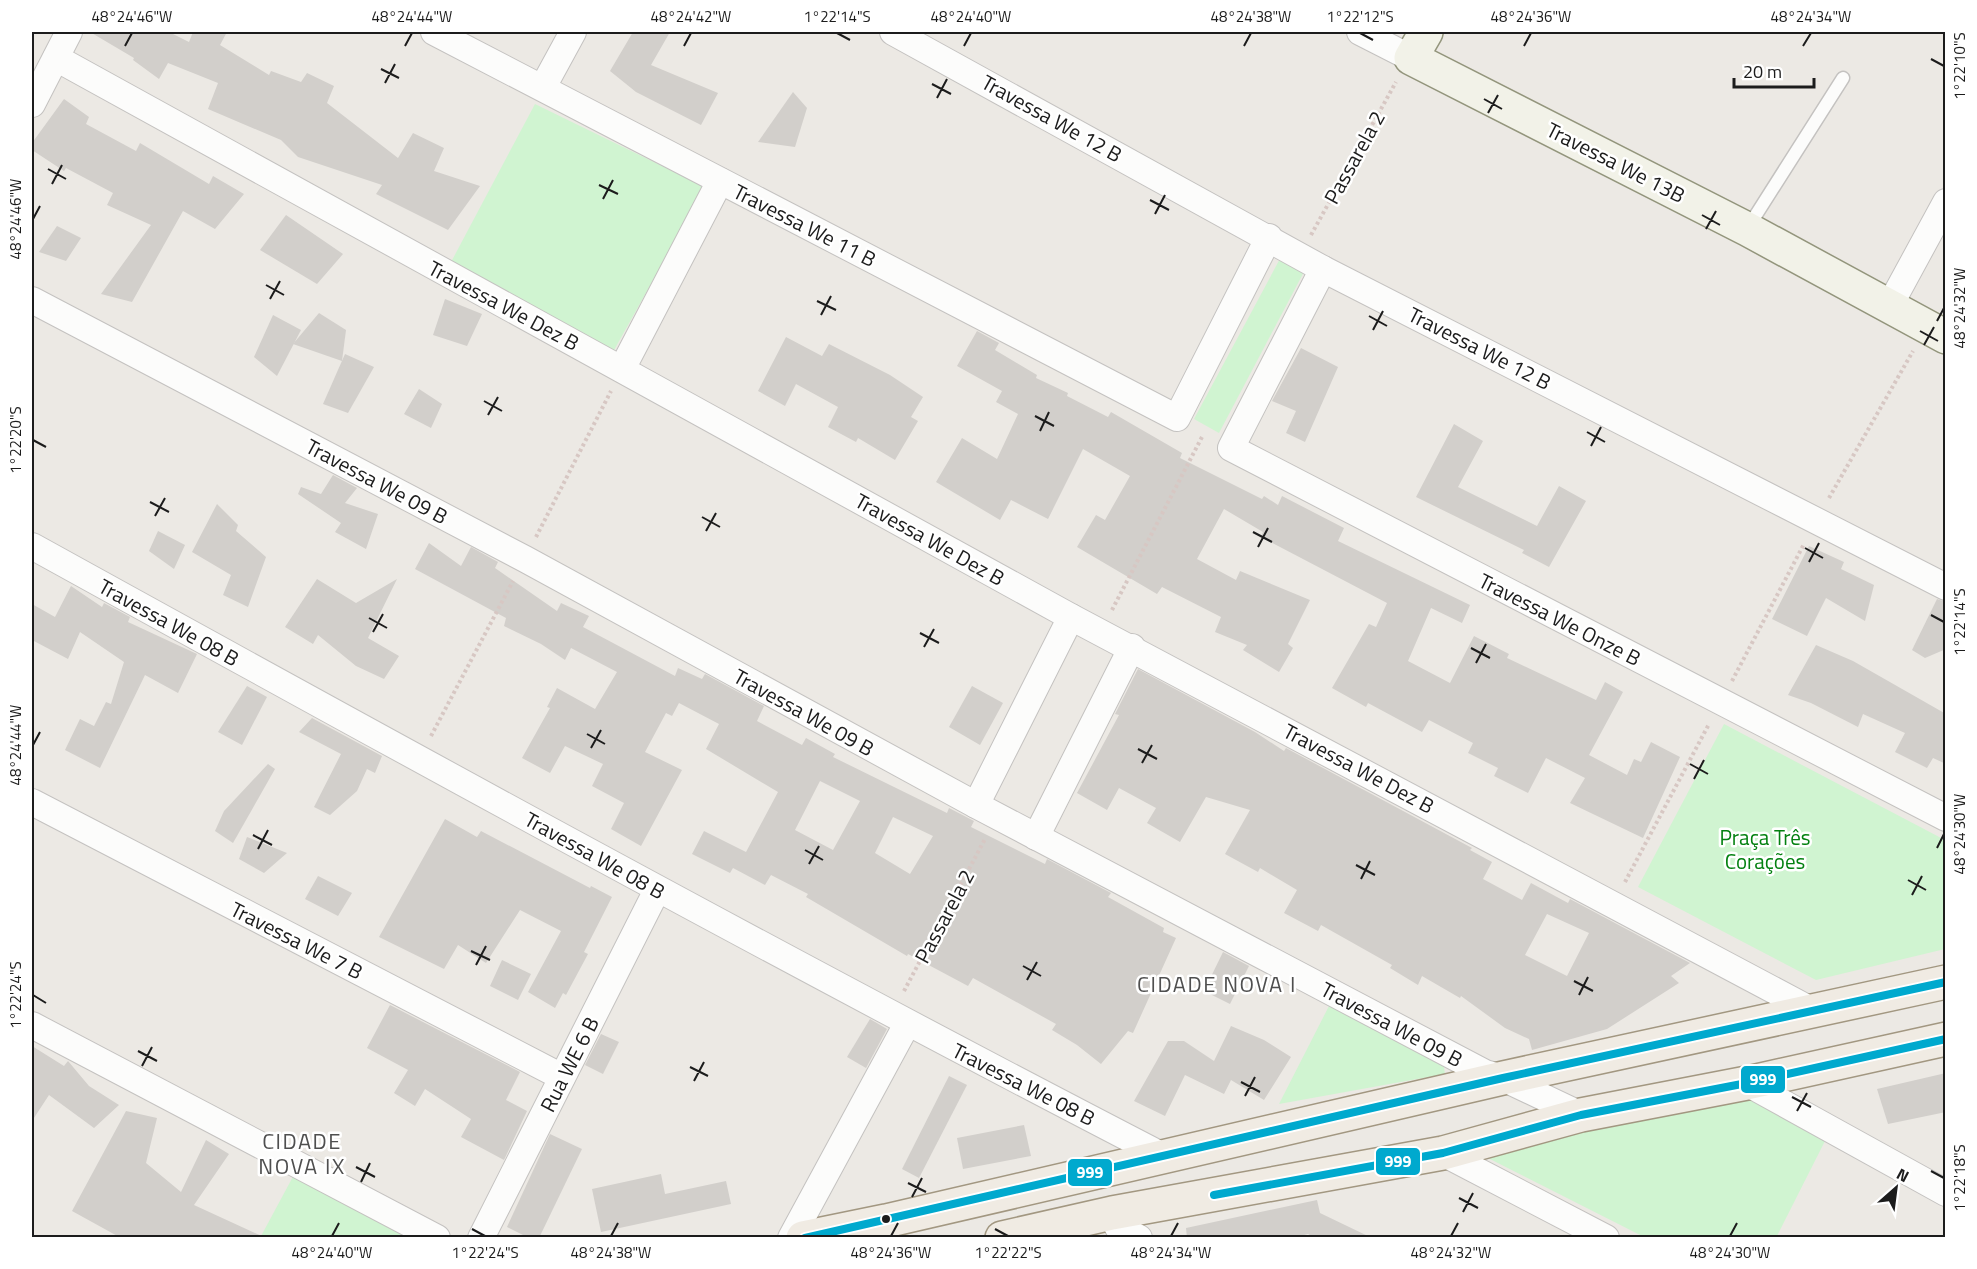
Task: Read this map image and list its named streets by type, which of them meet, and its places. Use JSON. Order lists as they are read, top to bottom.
{
  "streets": {
    "main road": ["Travessa We 13B"],
    "street": [
      "Travessa We 12 B",
      "Travessa We 11 B",
      "Travessa We Dez B",
      "Travessa We 09 B",
      "Travessa We Onze B",
      "Travessa We 08 B",
      "Travessa We 7 B",
      "Rua WE 6 B"
    ],
    "path": ["Passarela 2"]
  },
  "crossings": [
    ["Travessa We 12 B", "Passarela 2"],
    ["Passarela 2", "Travessa We 13B"],
    ["Passarela 2", "Travessa We 09 B"],
    ["Passarela 2", "Travessa We 08 B"],
    ["Travessa We 08 B", "Rua WE 6 B"],
    ["Travessa We 7 B", "Rua WE 6 B"]
  ],
  "districts": ["CIDADE NOVA I", "CIDADE NOVA IX"],
  "parks": ["Praça Três Corações"],
  "lines": ["transit line 999"],
  "scale_bar": "20 m",
  "north": "top right",
  "coordinates": [
    "48°24'46\"W",
    "48°24'44\"W",
    "48°24'42\"W",
    "1°22'14\"S",
    "48°24'40\"W",
    "48°24'38\"W",
    "1°22'12\"S",
    "48°24'36\"W",
    "48°24'34\"W",
    "1°22'10\"S",
    "48°24'32\"W",
    "1°22'20\"S",
    "48°24'30\"W",
    "1°22'24\"S",
    "1°22'18\"S",
    "1°22'22\"S"
  ]
}
